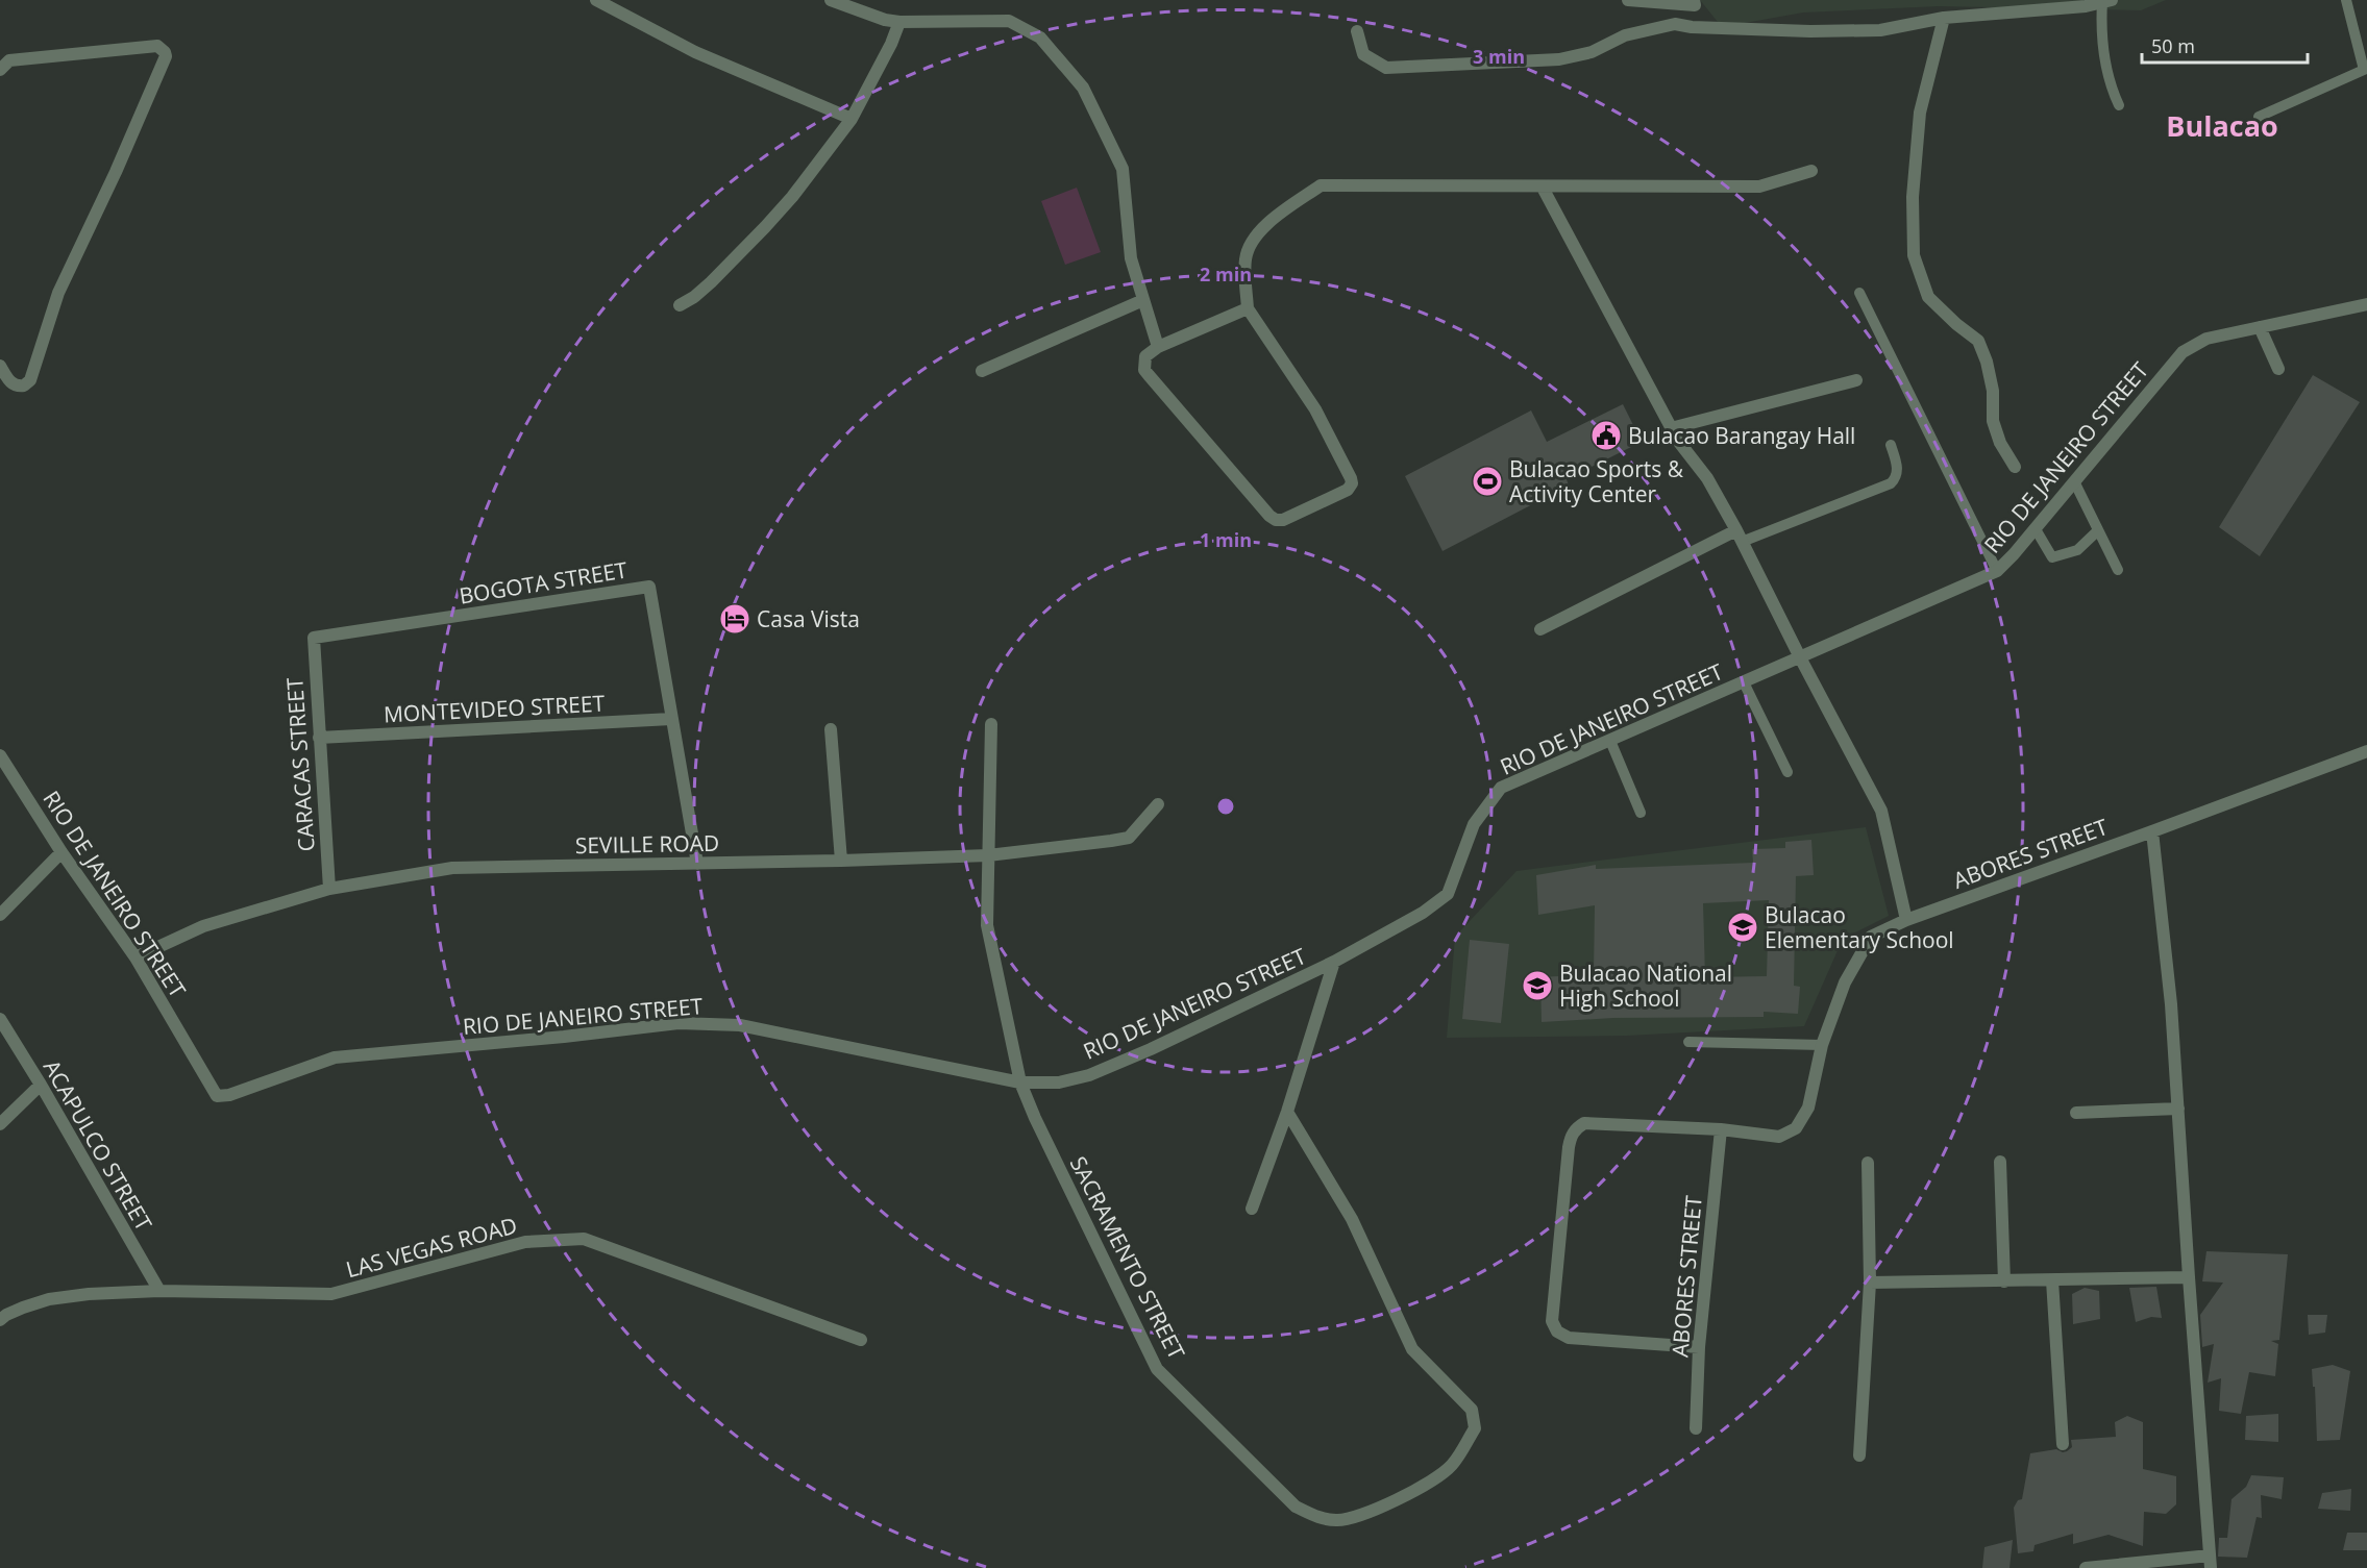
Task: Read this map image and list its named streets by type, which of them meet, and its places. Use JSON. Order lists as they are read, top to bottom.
{
  "streets": {
    "street": [
      "RIO DE JANEIRO STREET",
      "BOGOTA STREET",
      "MONTEVIDEO STREET",
      "CARACAS STREET",
      "SEVILLE ROAD",
      "ABORES STREET",
      "ACAPULCO STREET",
      "LAS VEGAS ROAD",
      "SACRAMENTO STREET"
    ]
  },
  "crossings": [
    ["RIO DE JANEIRO STREET", "SEVILLE ROAD"],
    ["RIO DE JANEIRO STREET", "SACRAMENTO STREET"],
    ["BOGOTA STREET", "MONTEVIDEO STREET"],
    ["BOGOTA STREET", "CARACAS STREET"],
    ["BOGOTA STREET", "SEVILLE ROAD"],
    ["MONTEVIDEO STREET", "CARACAS STREET"],
    ["CARACAS STREET", "SEVILLE ROAD"],
    ["SEVILLE ROAD", "SACRAMENTO STREET"],
    ["ACAPULCO STREET", "LAS VEGAS ROAD"]
  ],
  "districts": ["Bulacao"],
  "places": {
    "public building": ["Bulacao Barangay Hall"],
    "sports": ["Bulacao Sports & Activity Center"],
    "hotel": ["Casa Vista"],
    "school or university": ["Bulacao Elementary School", "Bulacao National High School"]
  },
  "scale_bar": "50 m",
  "rings": ["3 min", "2 min", "1 min"]
}
